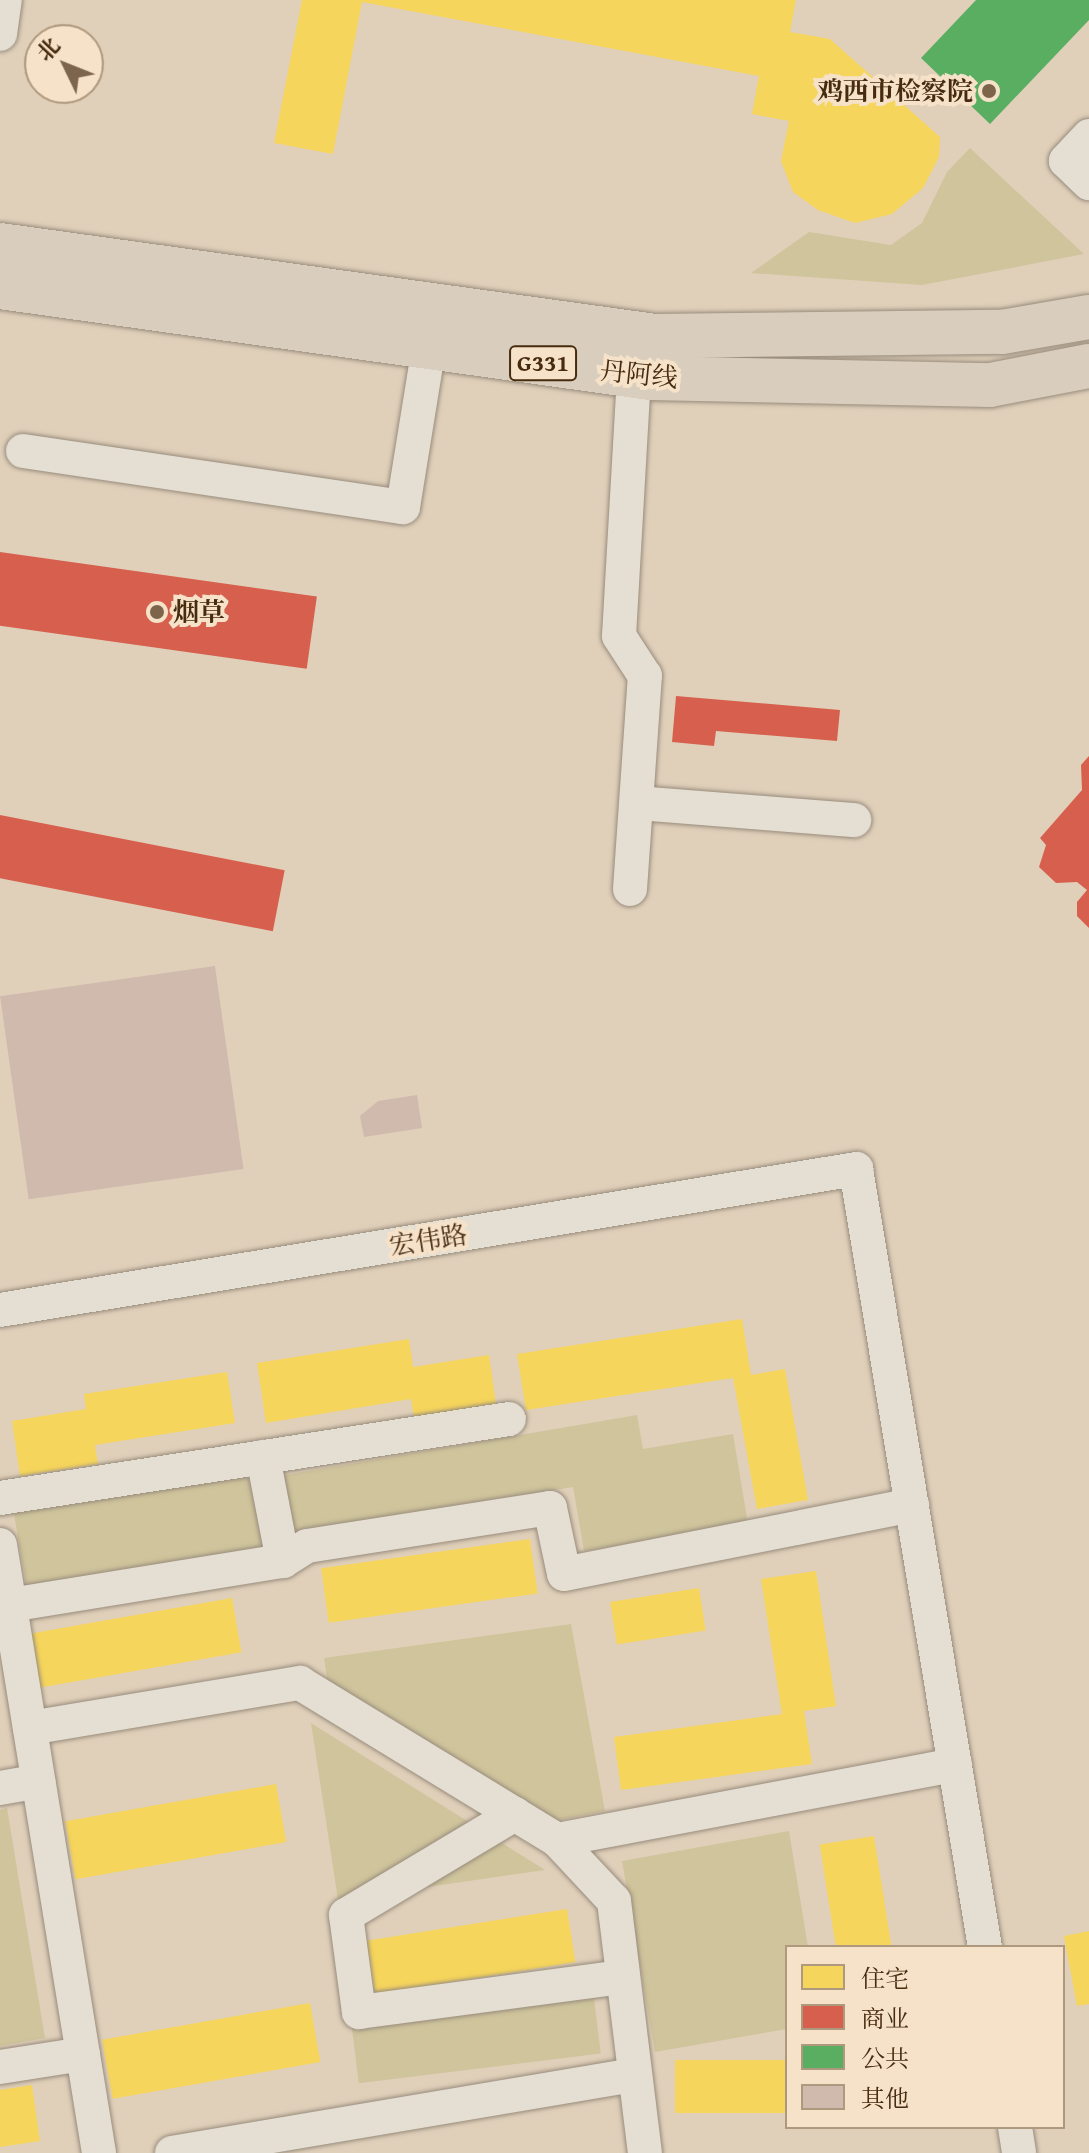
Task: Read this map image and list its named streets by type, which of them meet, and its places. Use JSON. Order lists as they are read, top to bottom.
{
  "streets": {
    "highway": ["G331", "丹阿线"],
    "street": ["宏伟路"]
  },
  "places": ["鸡西市检察院", "烟草"],
  "legend": [
    "住宅",
    "商业",
    "公共",
    "其他"
  ],
  "north": "top left"
}
